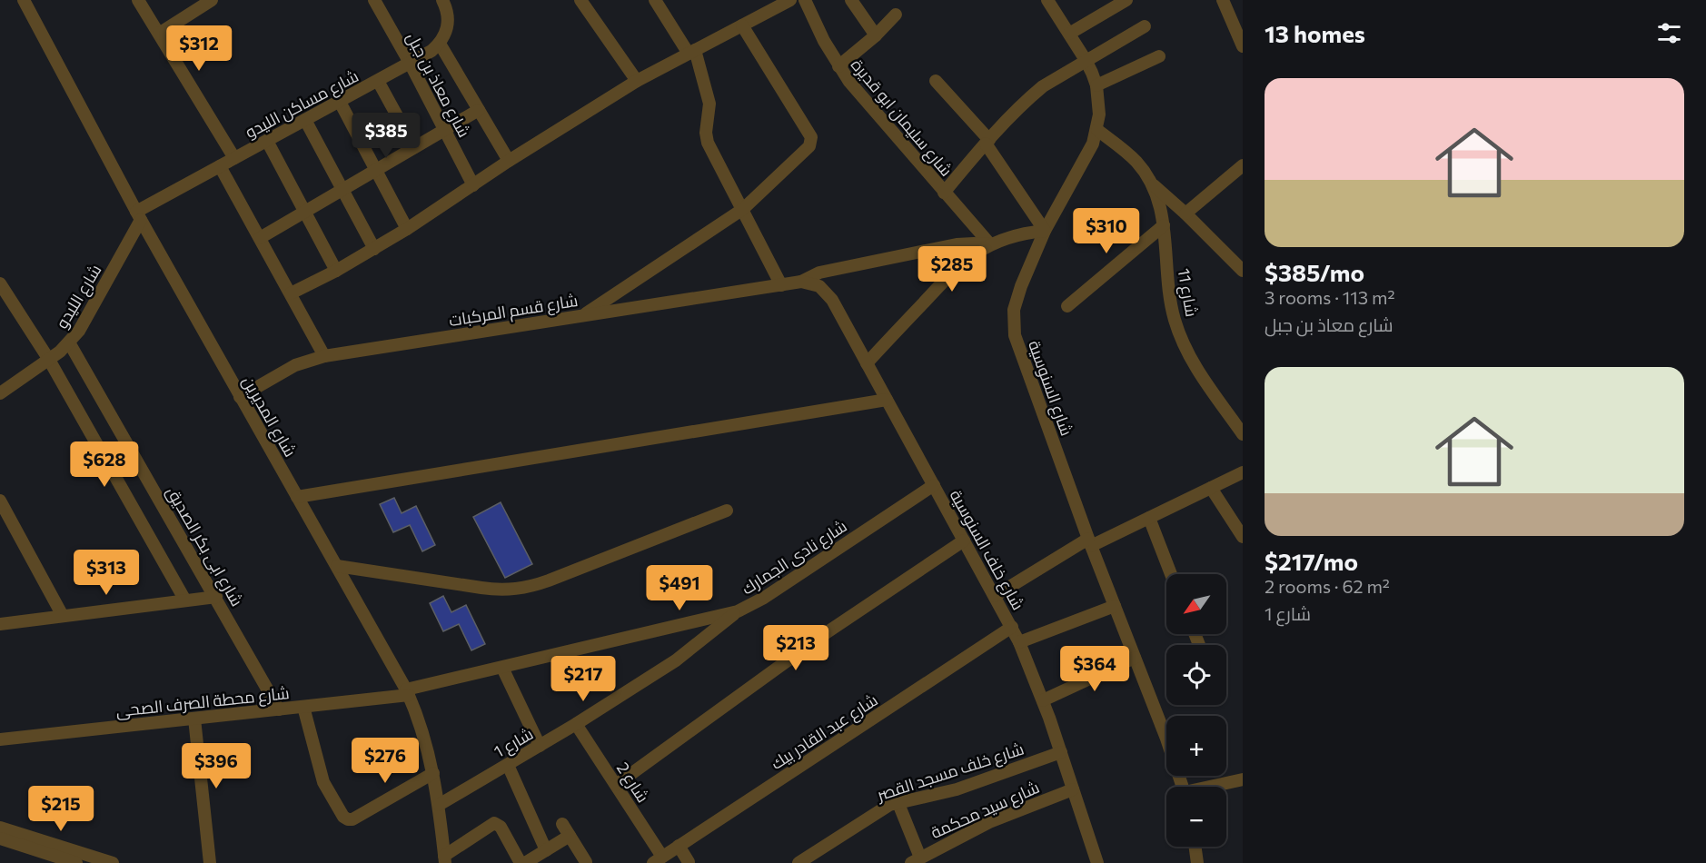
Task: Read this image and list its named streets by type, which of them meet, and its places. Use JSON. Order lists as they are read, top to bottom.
{
  "streets": {
    "street": [
      "شارع معاذ بن جبل",
      "شارع مساكن الليدو",
      "شارع سليمان ابو قديرة",
      "شارع 11",
      "شارع الليدو",
      "شارع قسم المركبات",
      "شارع السنوسية",
      "شارع المديرين",
      "شارع ابى بكر الصديق",
      "شارع خلف السنوسية",
      "شارع نادى الجمارك",
      "شارع محطة الصرف الصحى",
      "شارع عبد القادر بيك",
      "شارع 1",
      "شارع خلف مسجد القصر",
      "شارع 2",
      "شارع سيد محكمة"
    ]
  },
  "crossings": [
    ["شارع معاذ بن جبل", "شارع مساكن الليدو"],
    ["شارع مساكن الليدو", "شارع الليدو"],
    ["شارع مساكن الليدو", "شارع المديرين"],
    ["شارع سليمان ابو قديرة", "شارع قسم المركبات"],
    ["شارع 11", "شارع السنوسية"],
    ["شارع الليدو", "شارع المديرين"],
    ["شارع الليدو", "شارع ابى بكر الصديق"],
    ["شارع قسم المركبات", "شارع المديرين"],
    ["شارع قسم المركبات", "شارع خلف السنوسية"],
    ["شارع المديرين", "شارع نادى الجمارك"],
    ["شارع المديرين", "شارع محطة الصرف الصحى"],
    ["شارع المديرين", "شارع 1"],
    ["شارع ابى بكر الصديق", "شارع محطة الصرف الصحى"],
    ["شارع خلف السنوسية", "شارع نادى الجمارك"],
    ["شارع خلف السنوسية", "شارع عبد القادر بيك"],
    ["شارع خلف السنوسية", "شارع خلف مسجد القصر"],
    ["شارع خلف السنوسية", "شارع سيد محكمة"],
    ["شارع نادى الجمارك", "شارع محطة الصرف الصحى"],
    ["شارع نادى الجمارك", "شارع 1"],
    ["شارع عبد القادر بيك", "شارع 2"],
    ["شارع 1", "شارع 2"]
  ],
  "north": "bottom left",
  "page": {
    "heading": "13 homes",
    "price": [
      "$312",
      "$385",
      "$310",
      "$285",
      "$628",
      "$313",
      "$491",
      "$213",
      "$364",
      "$217",
      "$276",
      "$396",
      "$215"
    ],
    "list": [
      {
        "name": "$385/mo",
        "note": "3 rooms · 113 m² · شارع معاذ بن جبل"
      },
      {
        "name": "$217/mo",
        "note": "2 rooms · 62 m² · شارع 1"
      }
    ],
    "map_buttons": ["+", "−"]
  }
}
